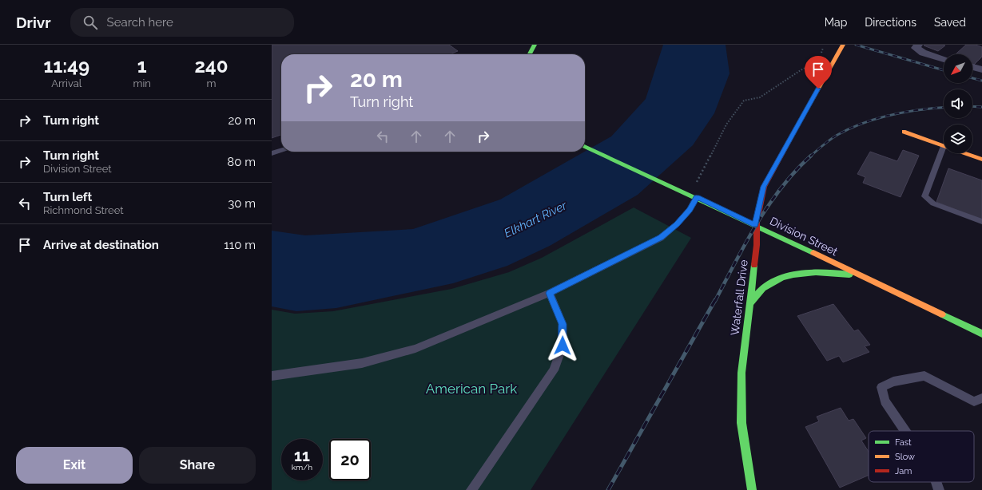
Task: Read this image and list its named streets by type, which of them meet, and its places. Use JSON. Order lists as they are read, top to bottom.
{
  "streets": {
    "street": ["Division Street", "Waterfall Drive"]
  },
  "crossings": [
    ["Division Street", "Waterfall Drive"]
  ],
  "water": ["Elkhart River"],
  "parks": ["American Park"],
  "legend": ["Fast", "Slow", "Jam"],
  "north": "bottom left",
  "page": {
    "header": "Drivr",
    "search": "Search here",
    "nav": ["Map", "Directions", "Saved"],
    "eta": [
      "11:49",
      "Arrival",
      "1",
      "min",
      "240",
      "m"
    ],
    "turn": ["20 m", "Turn right"],
    "list": [
      {
        "name": "Turn right",
        "value": "20 m"
      },
      {
        "name": "Turn right",
        "note": "Division Street",
        "value": "80 m"
      },
      {
        "name": "Turn left",
        "note": "Richmond Street",
        "value": "30 m"
      },
      {
        "name": "Arrive at destination",
        "value": "110 m"
      }
    ],
    "speed": "11 km/h",
    "limit": "20",
    "buttons": ["Exit", "Share"]
  }
}
